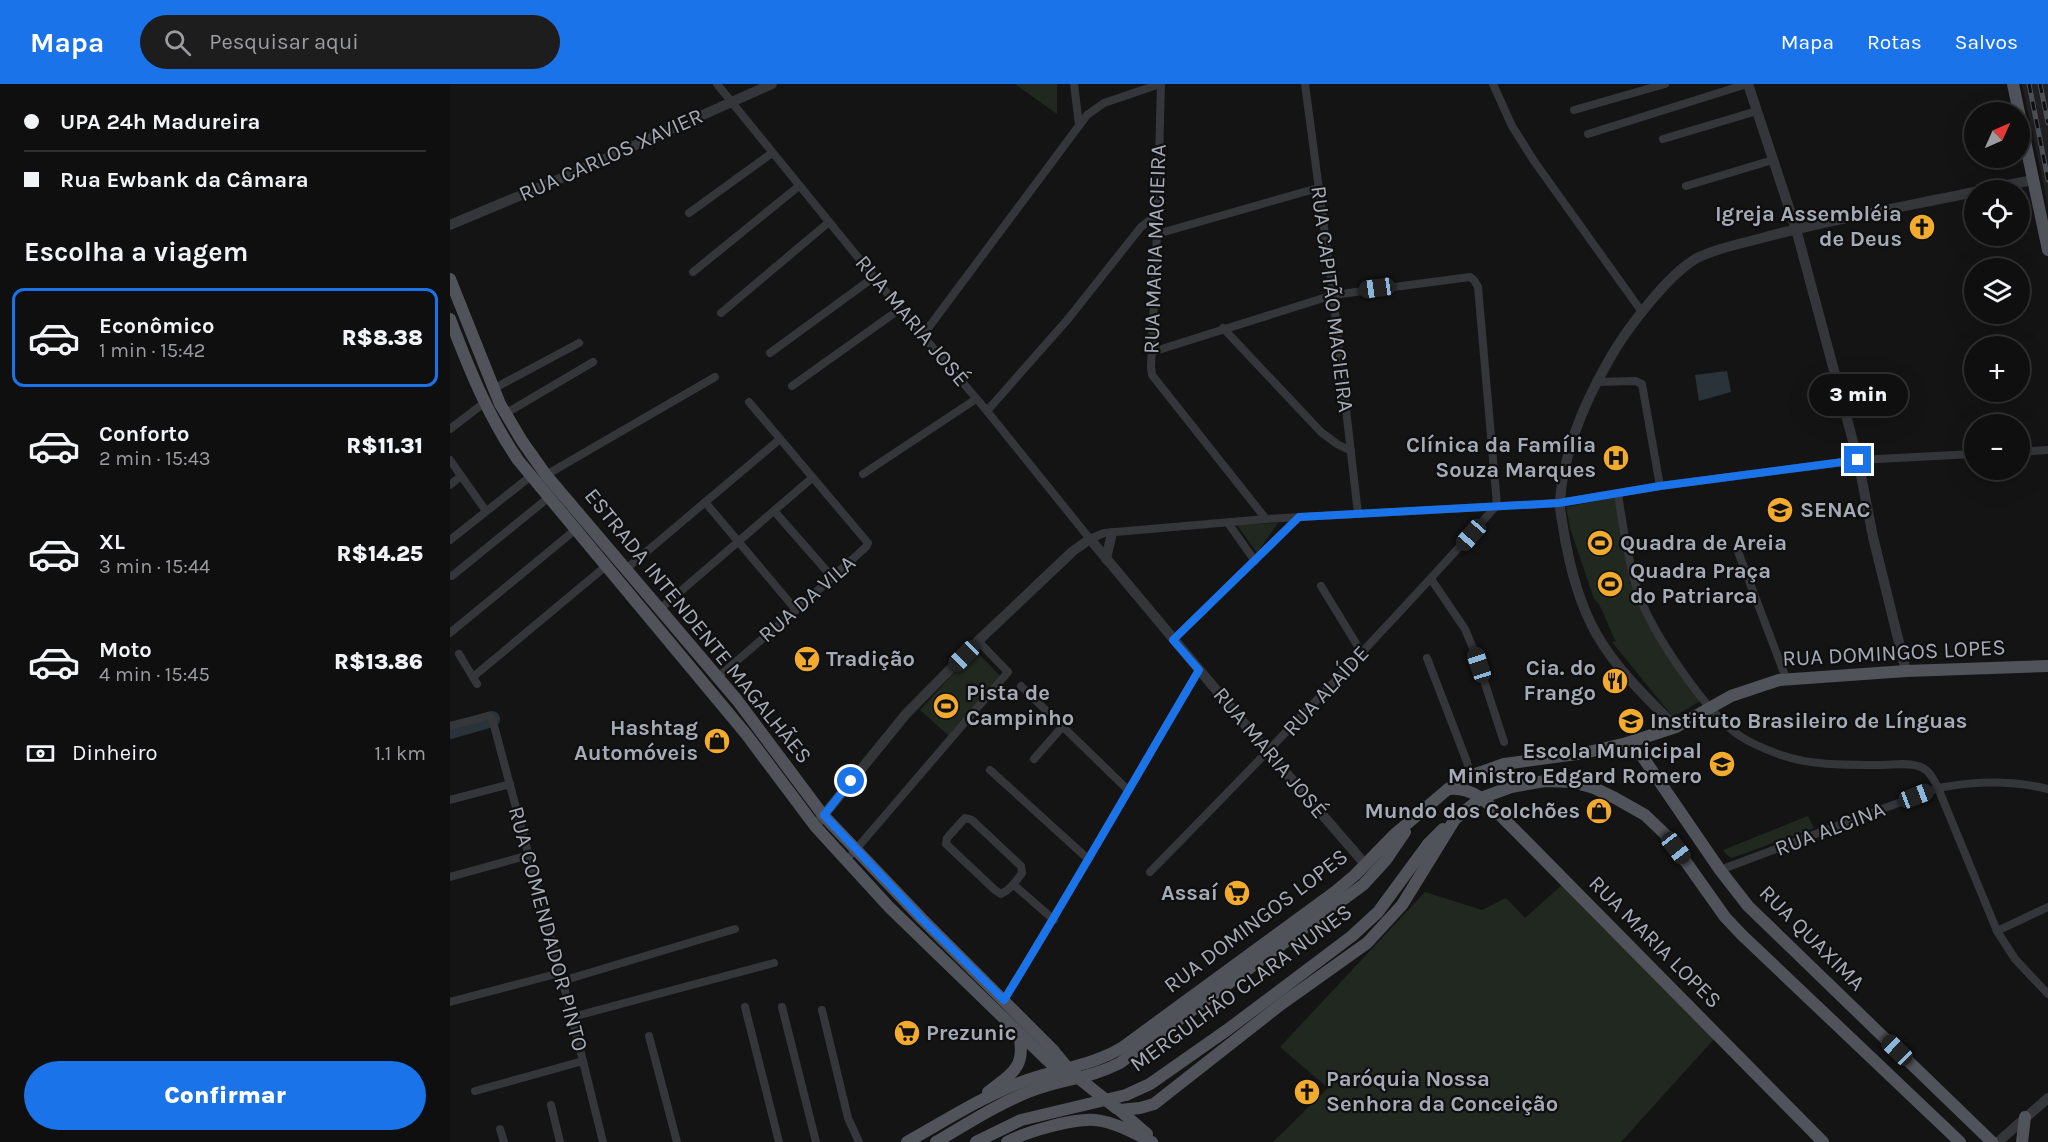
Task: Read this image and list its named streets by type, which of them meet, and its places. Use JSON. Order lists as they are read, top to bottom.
{
  "streets": {
    "main road": [
      "ESTRADA INTENDENTE MAGALHÃES",
      "RUA DOMINGOS LOPES",
      "RUA QUAXIMA",
      "RUA MARIA LOPES",
      "MERGULHÃO CLARA NUNES"
    ],
    "street": [
      "RUA CARLOS XAVIER",
      "RUA MARIA MACIEIRA",
      "RUA CAPITÃO MACIEIRA",
      "RUA MARIA JOSÉ",
      "RUA DA VILA",
      "RUA ALAÍDE",
      "RUA ALCINA",
      "RUA COMENDADOR PINTO"
    ]
  },
  "crossings": [
    ["RUA CARLOS XAVIER", "RUA MARIA JOSÉ"],
    ["RUA MARIA JOSÉ", "RUA DOMINGOS LOPES"],
    ["RUA MARIA JOSÉ", "RUA ALAÍDE"],
    ["RUA DA VILA", "ESTRADA INTENDENTE MAGALHÃES"],
    ["ESTRADA INTENDENTE MAGALHÃES", "RUA DOMINGOS LOPES"],
    ["RUA DOMINGOS LOPES", "RUA QUAXIMA"],
    ["RUA DOMINGOS LOPES", "RUA MARIA LOPES"],
    ["RUA DOMINGOS LOPES", "MERGULHÃO CLARA NUNES"],
    ["RUA ALCINA", "RUA QUAXIMA"],
    ["RUA QUAXIMA", "RUA MARIA LOPES"]
  ],
  "places": {
    "church": ["Igreja Assembléia de Deus", "Paróquia Nossa Senhora da Conceição"],
    "hospital": ["Clínica da Família Souza Marques"],
    "school or university": ["SENAC", "Instituto Brasileiro de Línguas", "Escola Municipal Ministro Edgard Romero"],
    "sports": ["Quadra de Areia", "Quadra Praça do Patriarca", "Pista de Campinho"],
    "bar": ["Tradição"],
    "restaurant": ["Cia. do Frango"],
    "shop": ["Hashtag Automóveis", "Mundo dos Colchões"],
    "supermarket": ["Assaí", "Prezunic"]
  },
  "north": "top right",
  "page": {
    "header": "Mapa",
    "search": "Pesquisar aqui",
    "nav": ["Mapa", "Rotas", "Salvos"],
    "banner": ["UPA 24h Madureira", "Rua Ewbank da Câmara"],
    "map_buttons": ["+", "−"],
    "heading": "Escolha a viagem",
    "list": [
      {
        "name": "Econômico",
        "note": "1 min · 15:42",
        "value": "R$8.38"
      },
      {
        "name": "Conforto",
        "note": "2 min · 15:43",
        "value": "R$11.31"
      },
      {
        "name": "XL",
        "note": "3 min · 15:44",
        "value": "R$14.25"
      },
      {
        "name": "Moto",
        "note": "4 min · 15:45",
        "value": "R$13.86"
      }
    ],
    "bubble": "3 min",
    "pay": ["Dinheiro", "1.1 km"],
    "buttons": "Confirmar"
  }
}
